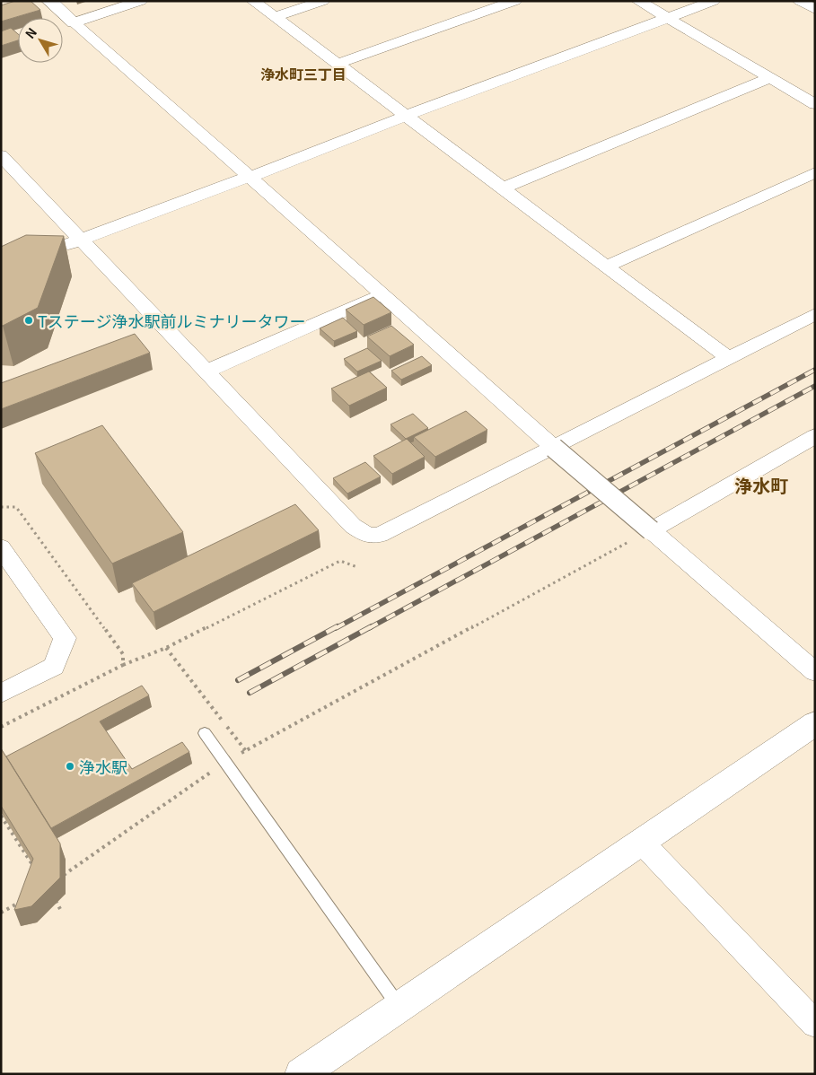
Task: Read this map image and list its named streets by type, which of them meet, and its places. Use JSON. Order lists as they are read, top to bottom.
{
  "districts": ["浄水町三丁目", "浄水町"],
  "places": ["Tステージ浄水駅前ルミナリータワー", "浄水駅"],
  "north": "top left"
}
